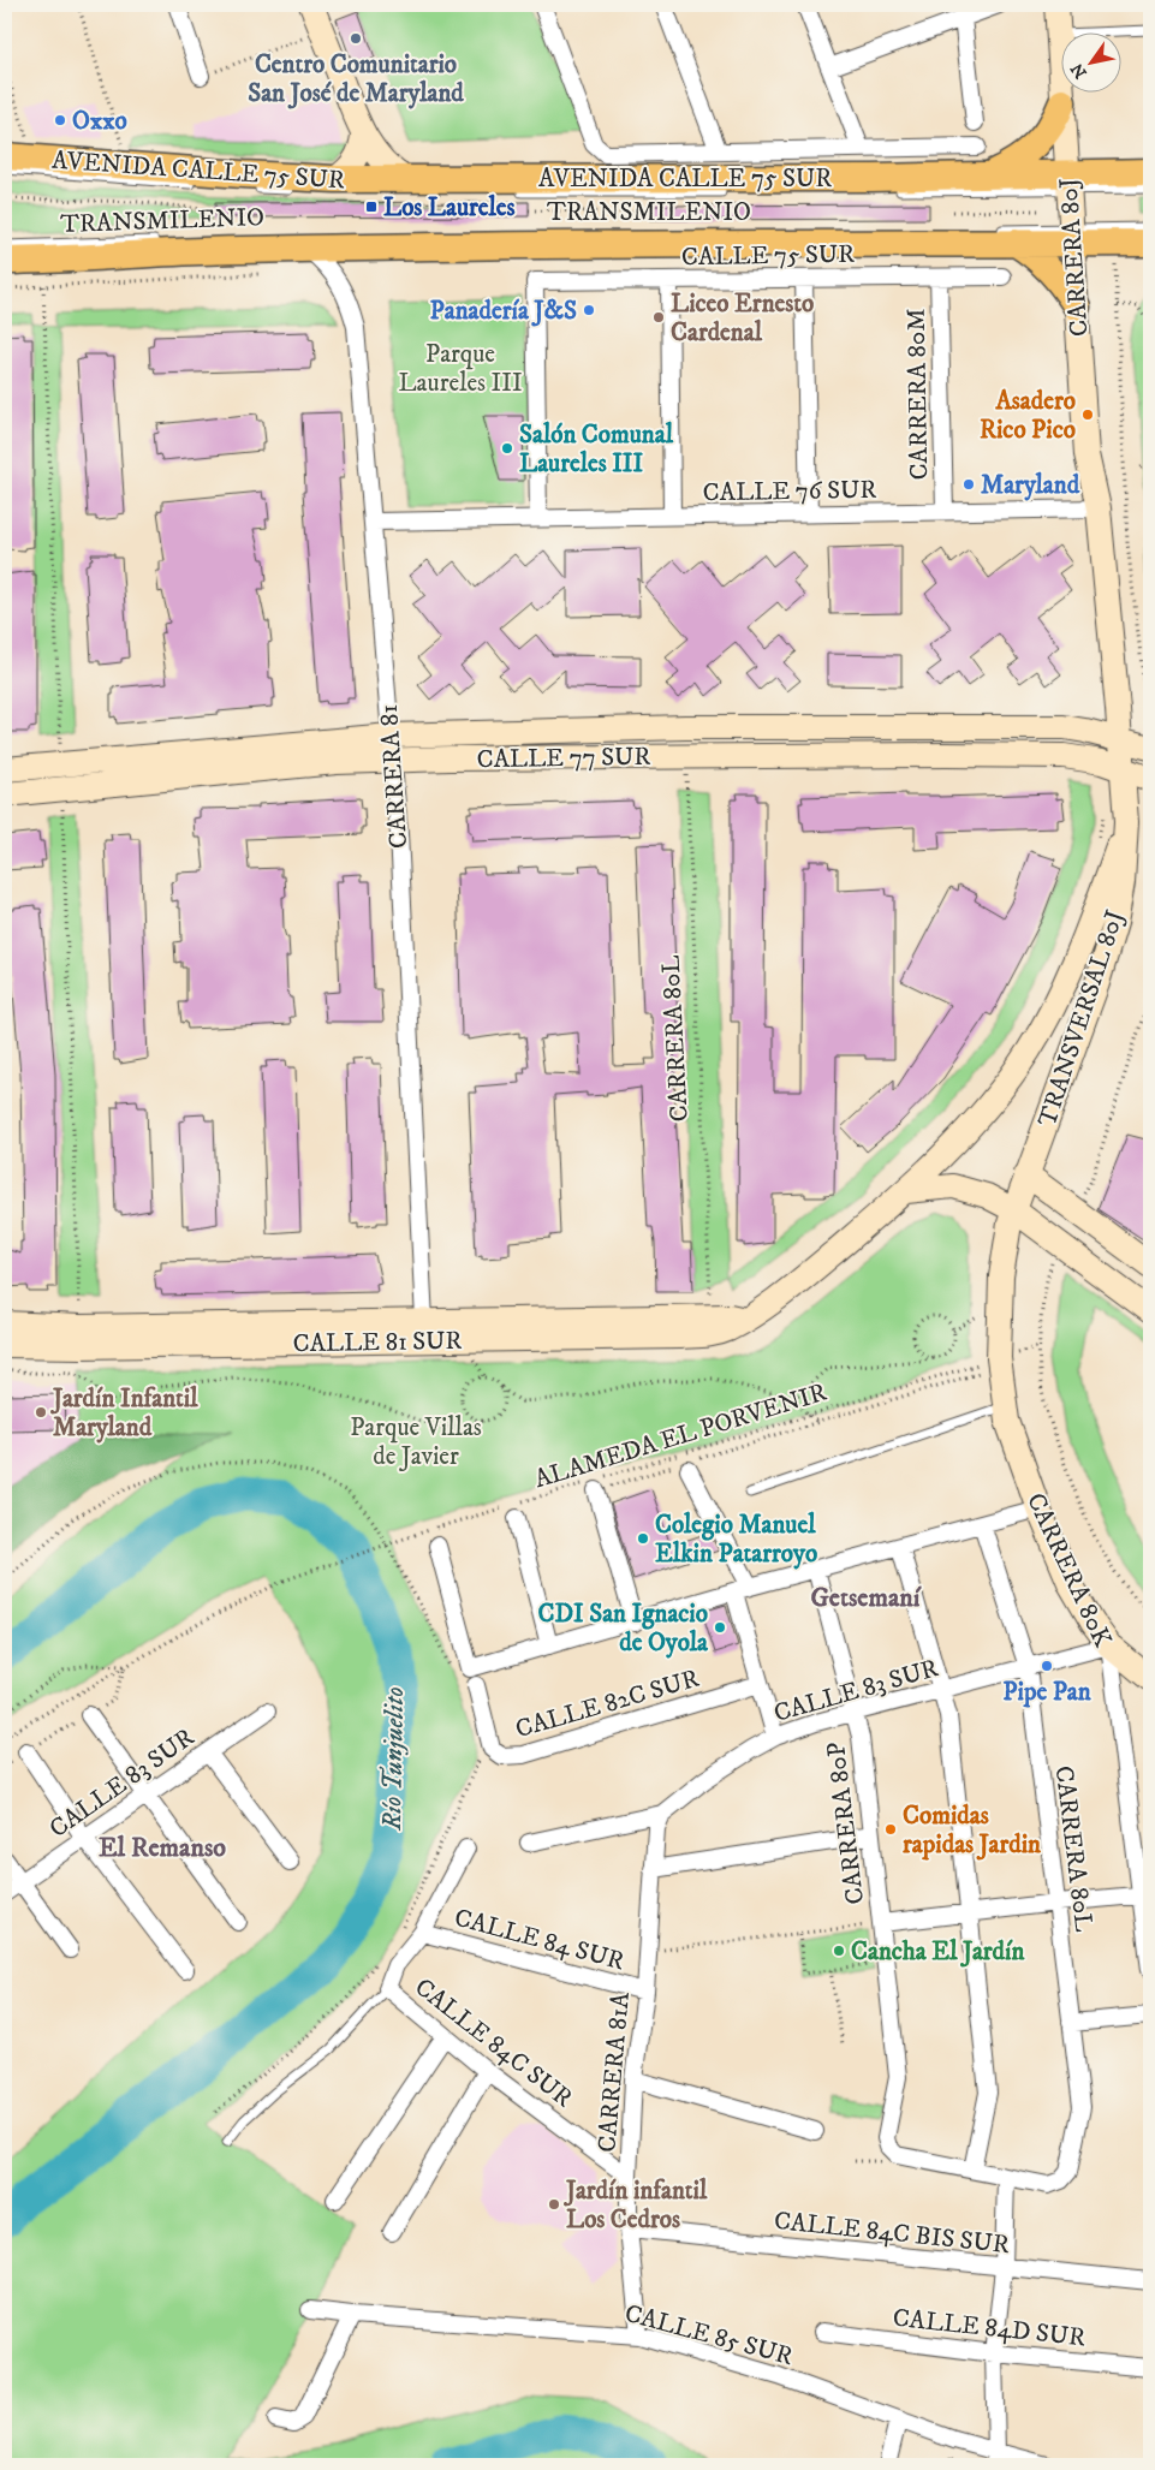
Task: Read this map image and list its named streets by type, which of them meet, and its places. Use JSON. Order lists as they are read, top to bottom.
{
  "streets": {
    "main road": ["AVENIDA CALLE 75 SUR"],
    "street": [
      "CALLE 75 SUR",
      "CARRERA 80J",
      "CARRERA 80M",
      "CALLE 76 SUR",
      "CALLE 77 SUR",
      "CARRERA 81",
      "TRANSVERSAL 80J",
      "CARRERA 80L",
      "CALLE 81 SUR",
      "CARRERA 80K",
      "CALLE 83 SUR",
      "CALLE 82C SUR",
      "CARRERA 80P",
      "CALLE 84 SUR",
      "CALLE 84C SUR",
      "CARRERA 81A",
      "CALLE 84C BIS SUR",
      "CALLE 84D SUR",
      "CALLE 85 SUR"
    ],
    "lane": ["TRANSMILENIO"],
    "path": ["ALAMEDA EL PORVENIR"]
  },
  "crossings": [
    ["AVENIDA CALLE 75 SUR", "CARRERA 80J"],
    ["CALLE 75 SUR", "CARRERA 80M"],
    ["CALLE 75 SUR", "CALLE 76 SUR"],
    ["CARRERA 80J", "CALLE 76 SUR"],
    ["CARRERA 80J", "CALLE 77 SUR"],
    ["CARRERA 80J", "TRANSVERSAL 80J"],
    ["CARRERA 80J", "CALLE 81 SUR"],
    ["CARRERA 80M", "CALLE 76 SUR"],
    ["CALLE 76 SUR", "CARRERA 81"],
    ["CALLE 77 SUR", "CARRERA 81"],
    ["CALLE 77 SUR", "CARRERA 80L"],
    ["CARRERA 81", "CALLE 81 SUR"],
    ["TRANSVERSAL 80J", "CALLE 81 SUR"],
    ["TRANSVERSAL 80J", "CARRERA 80K"],
    ["CARRERA 80L", "CALLE 81 SUR"],
    ["CARRERA 80L", "CALLE 83 SUR"],
    ["ALAMEDA EL PORVENIR", "CARRERA 80K"],
    ["CARRERA 80K", "CALLE 83 SUR"],
    ["CALLE 83 SUR", "CARRERA 80P"],
    ["CALLE 83 SUR", "CARRERA 81A"],
    ["CALLE 84 SUR", "CARRERA 81A"],
    ["CALLE 84C SUR", "CARRERA 81A"],
    ["CARRERA 81A", "CALLE 84C BIS SUR"],
    ["CARRERA 81A", "CALLE 85 SUR"]
  ],
  "districts": ["Getsemaní", "El Remanso"],
  "water": ["Río Tunjuelito"],
  "parks": ["Parque Laureles III", "Parque Villas de Javier"],
  "places": {
    "other": [
      "Centro Comunitario San José de Maryland",
      "Oxxo",
      "Panadería J&S",
      "Liceo Ernesto Cardenal",
      "Asadero Rico Pico",
      "Salón Comunal Laureles III",
      "Maryland",
      "Jardín Infantil Maryland",
      "Colegio Manuel Elkin Patarroyo",
      "CDI San Ignacio de Oyola",
      "Pipe Pan",
      "Comidas rapidas Jardin",
      "Cancha El Jardín",
      "Jardín infantil Los Cedros"
    ],
    "transit": ["Los Laureles"]
  },
  "north": "bottom left"
}
